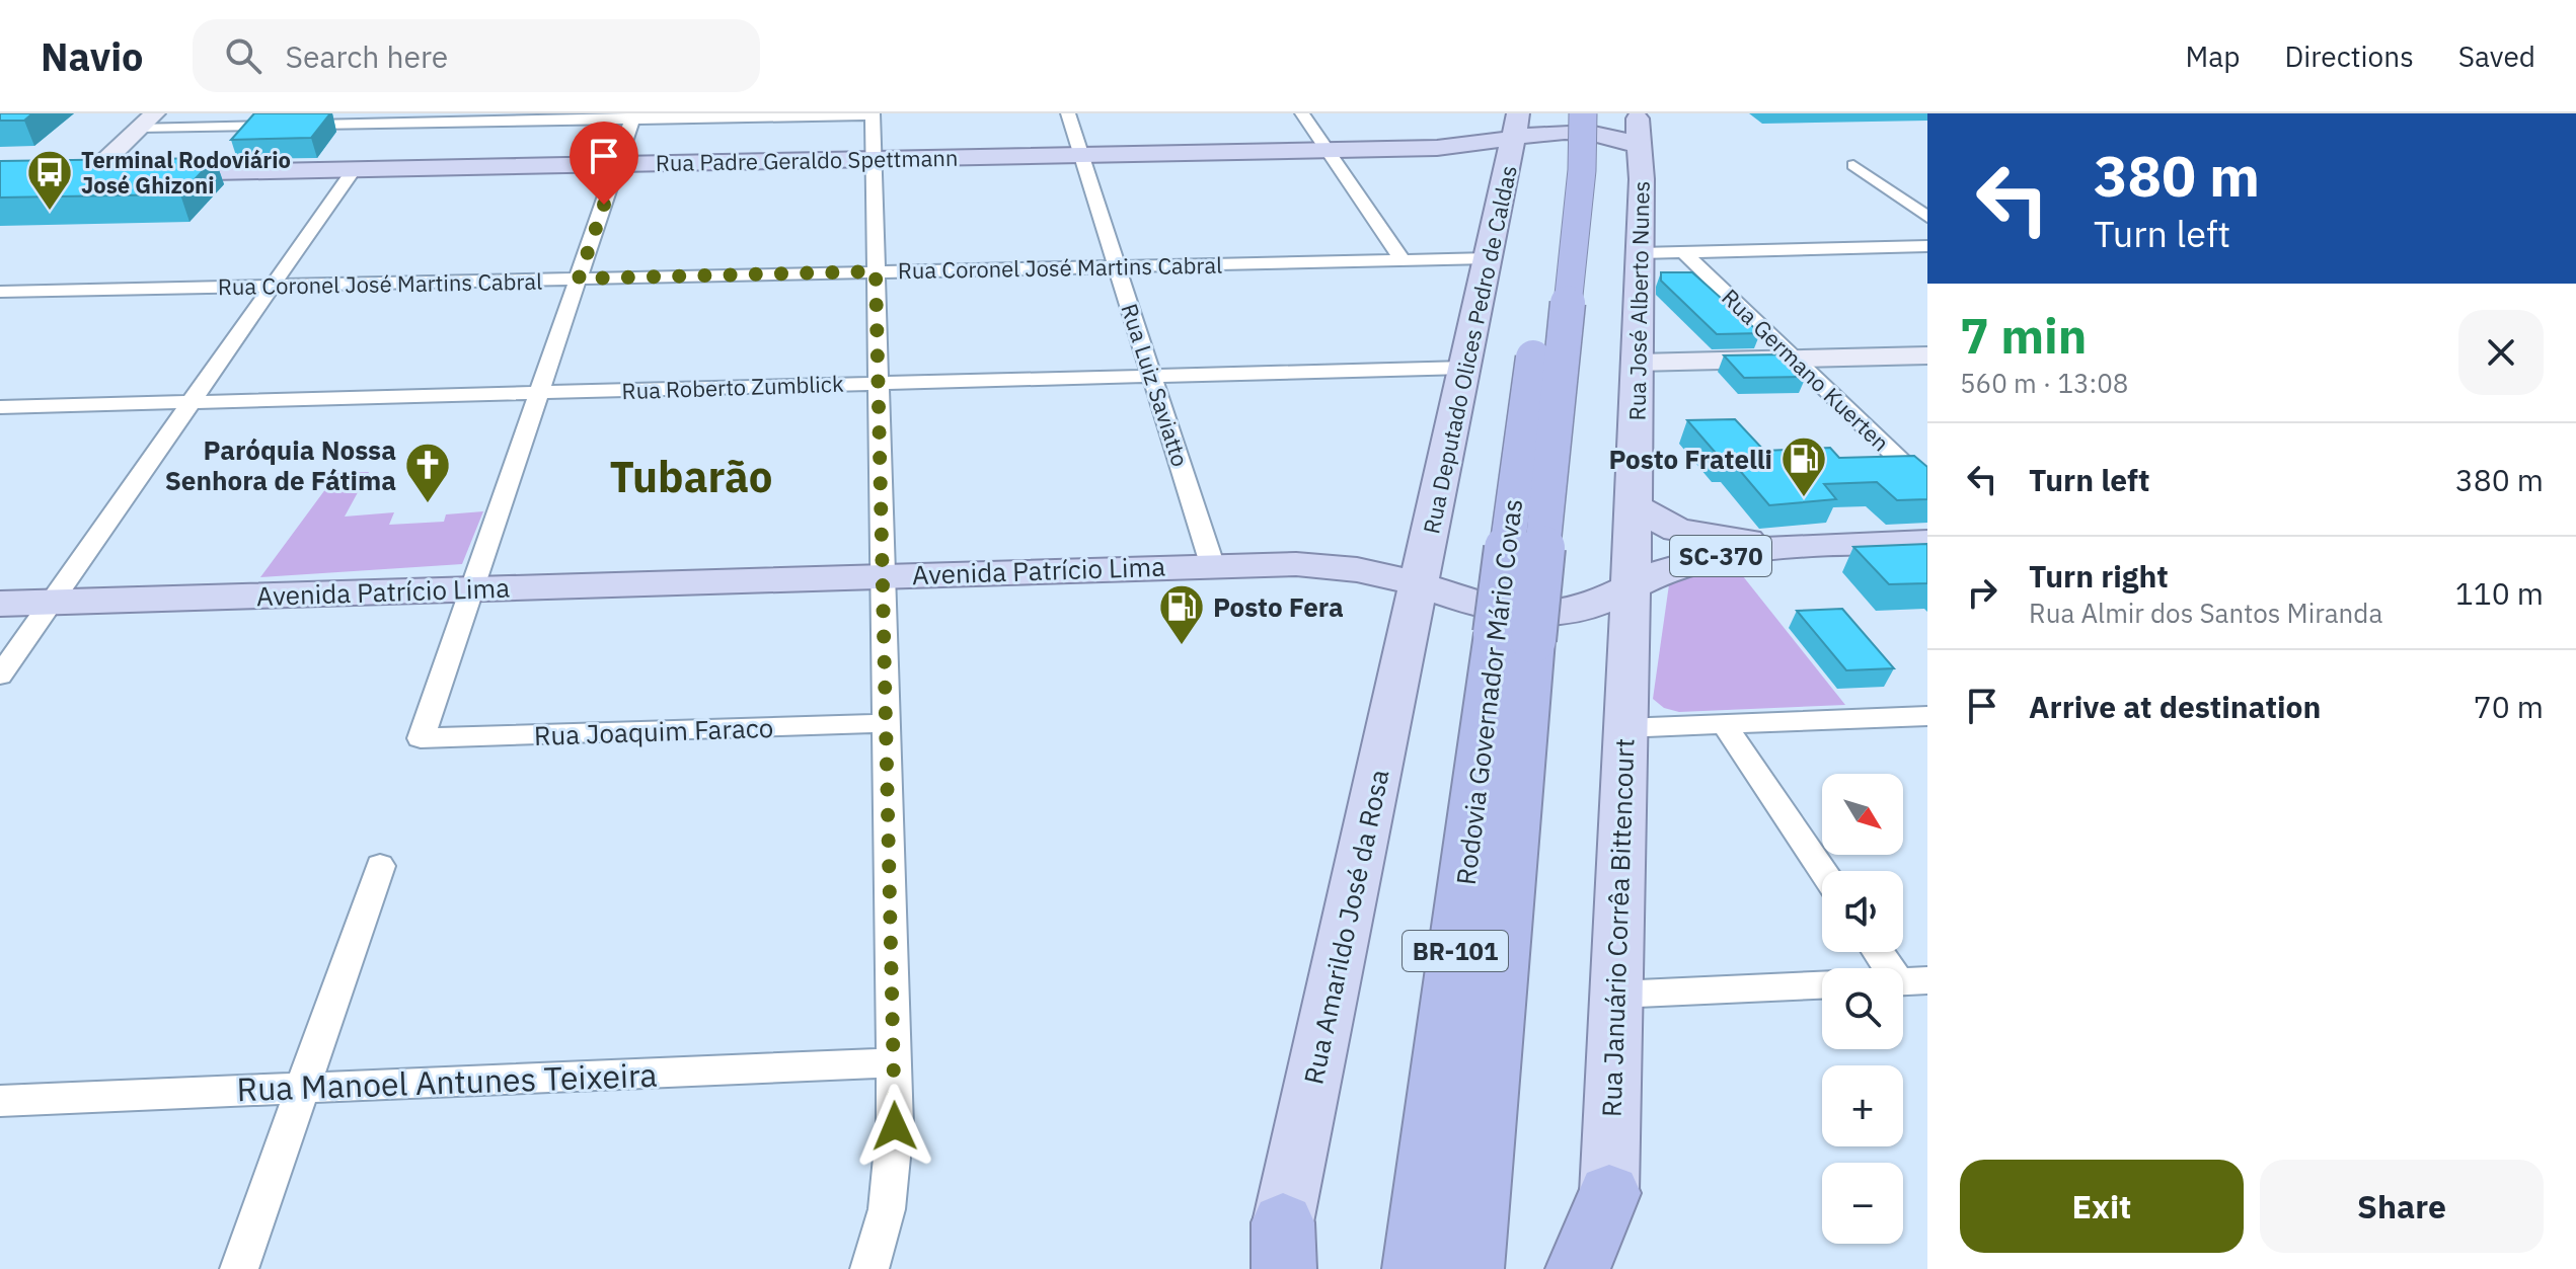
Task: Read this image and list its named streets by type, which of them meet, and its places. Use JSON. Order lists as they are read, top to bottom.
{
  "streets": {
    "highway": ["Rodovia Governador Mário Covas", "BR-101"],
    "main road": [
      "Rua Padre Geraldo Spettmann",
      "Rua José Alberto Nunes",
      "Rua Deputado Olices Pedro de Caldas",
      "SC-370",
      "Avenida Patrício Lima",
      "Rua Amarildo José da Rosa",
      "Rua Januário Corrêa Bittencourt"
    ],
    "street": [
      "Rua Coronel José Martins Cabral",
      "Rua Germano Kuerten",
      "Rua Luiz Saviatto",
      "Rua Roberto Zumblick",
      "Rua Joaquim Faraco",
      "Rua Manoel Antunes Teixeira"
    ]
  },
  "crossings": [
    ["Rua Padre Geraldo Spettmann", "Rua José Alberto Nunes"],
    ["Rua Padre Geraldo Spettmann", "Rua Deputado Olices Pedro de Caldas"],
    ["Rua Padre Geraldo Spettmann", "Rua Luiz Saviatto"],
    ["Rua Coronel José Martins Cabral", "Rua Deputado Olices Pedro de Caldas"],
    ["Rua Coronel José Martins Cabral", "Rua Luiz Saviatto"],
    ["Rua José Alberto Nunes", "SC-370"],
    ["Rua José Alberto Nunes", "Rua Januário Corrêa Bittencourt"],
    ["Rua Deputado Olices Pedro de Caldas", "Rua Roberto Zumblick"],
    ["Rua Deputado Olices Pedro de Caldas", "Avenida Patrício Lima"],
    ["Rua Deputado Olices Pedro de Caldas", "Rua Amarildo José da Rosa"],
    ["Rua Luiz Saviatto", "Rua Roberto Zumblick"],
    ["Rua Luiz Saviatto", "Avenida Patrício Lima"],
    ["SC-370", "Rua Januário Corrêa Bittencourt"],
    ["Avenida Patrício Lima", "Rua Joaquim Faraco"],
    ["Avenida Patrício Lima", "Rua Amarildo José da Rosa"]
  ],
  "districts": ["Tubarão"],
  "places": {
    "bus stop": ["Terminal Rodoviário José Ghizoni"],
    "fuel station": ["Posto Fratelli", "Posto Fera"],
    "church": ["Paróquia Nossa Senhora de Fátima"]
  },
  "north": "bottom right",
  "page": {
    "header": "Navio",
    "search": "Search here",
    "nav": ["Map", "Directions", "Saved"],
    "turn": ["380 m", "Turn left"],
    "heading": ["7 min", "560 m · 13:08"],
    "list": [
      {
        "name": "Turn left",
        "value": "380 m"
      },
      {
        "name": "Turn right",
        "note": "Rua Almir dos Santos Miranda",
        "value": "110 m"
      },
      {
        "name": "Arrive at destination",
        "value": "70 m"
      }
    ],
    "map_buttons": ["+", "−"],
    "buttons": ["Exit", "Share"]
  }
}
